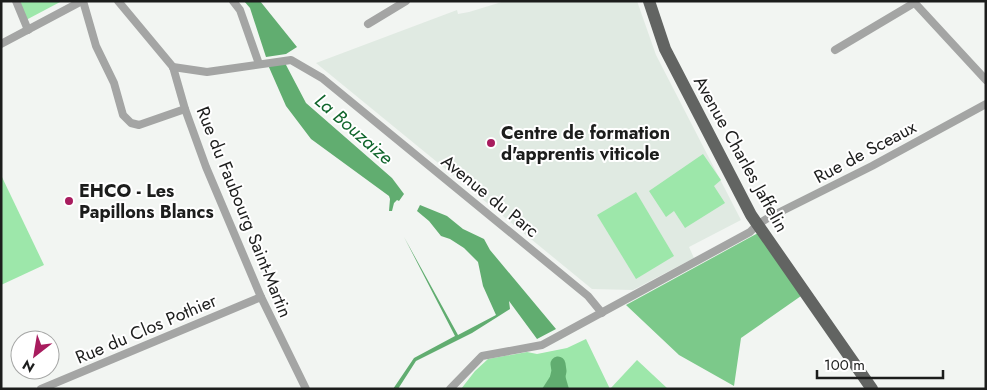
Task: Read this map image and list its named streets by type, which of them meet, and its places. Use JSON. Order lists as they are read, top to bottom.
{
  "streets": {
    "main road": ["Avenue Charles Jaffelin"],
    "street": [
      "Rue de Sceaux",
      "Avenue du Parc",
      "Rue du Faubourg Saint-Martin",
      "Rue du Clos Pothier"
    ]
  },
  "crossings": [
    ["Rue de Sceaux", "Avenue Charles Jaffelin"],
    ["Avenue du Parc", "Rue du Faubourg Saint-Martin"],
    ["Rue du Faubourg Saint-Martin", "Rue du Clos Pothier"]
  ],
  "water": ["La Bouzaize"],
  "places": ["Centre de formation d'apprentis viticole", "EHCO - Les Papillons Blancs"],
  "scale_bar": "100 m",
  "north": "bottom left"
}
